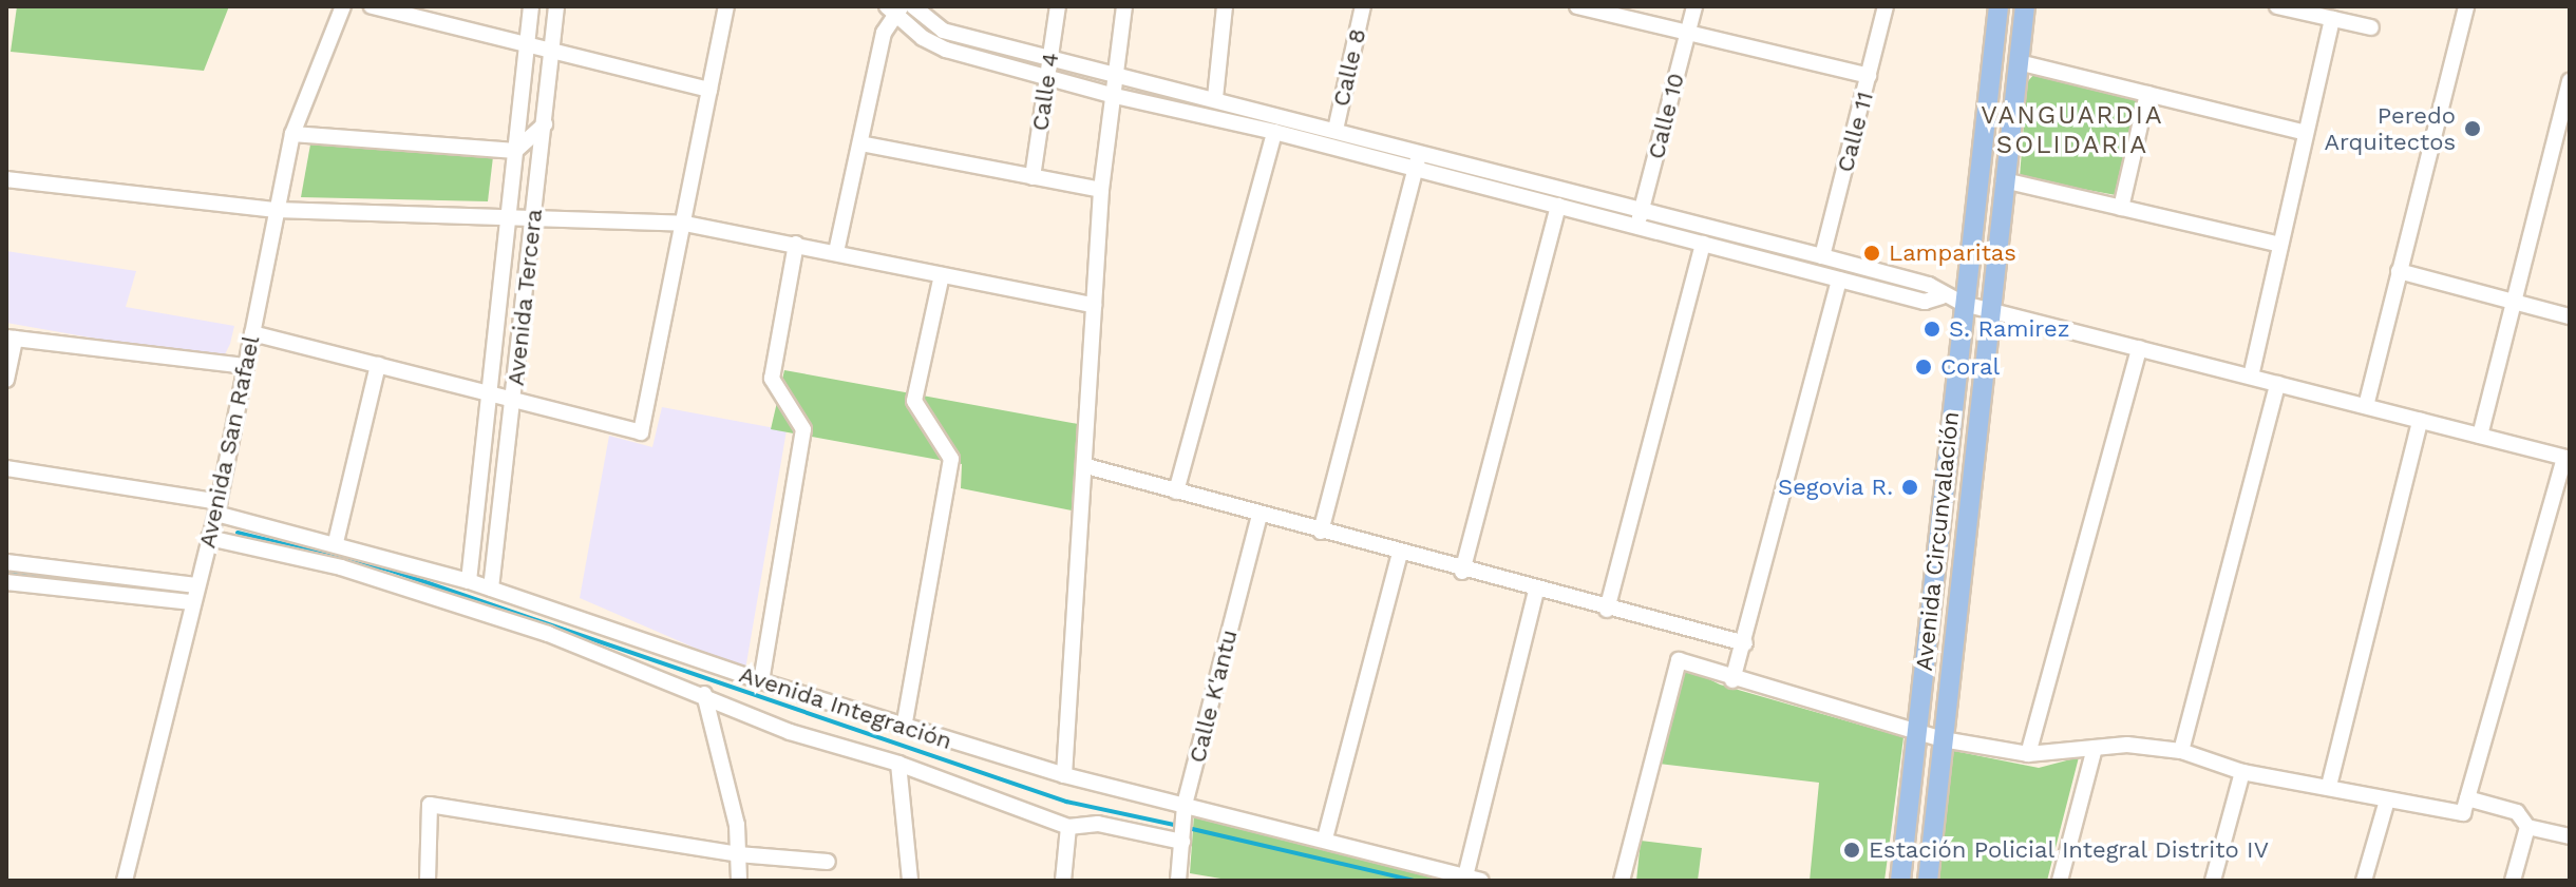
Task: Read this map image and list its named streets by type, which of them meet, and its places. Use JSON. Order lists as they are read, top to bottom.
{
  "streets": {
    "main road": ["Avenida Circunvalación"],
    "street": [
      "Calle 8",
      "Calle 4",
      "Calle 10",
      "Calle 11",
      "Avenida Tercera",
      "Avenida San Rafael",
      "Calle K'antu",
      "Avenida Integración"
    ]
  },
  "crossings": [
    ["Avenida Tercera", "Avenida Integración"],
    ["Avenida San Rafael", "Avenida Integración"],
    ["Calle K'antu", "Avenida Integración"]
  ],
  "districts": ["VANGUARDIA SOLIDARIA"],
  "places": [
    "Peredo Arquitectos",
    "Lamparitas",
    "S. Ramirez",
    "Coral",
    "Segovia R.",
    "Estación Policial Integral Distrito IV"
  ]
}
